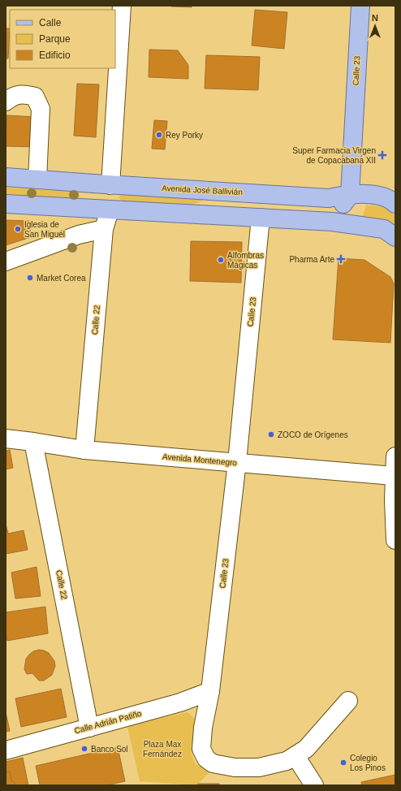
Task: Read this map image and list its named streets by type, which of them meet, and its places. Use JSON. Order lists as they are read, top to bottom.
{
  "streets": {
    "main road": ["Calle 23", "Avenida José Ballivián"],
    "street": ["Calle 22", "Avenida Montenegro", "Calle Adrián Patiño"]
  },
  "crossings": [
    ["Calle 23", "Avenida José Ballivián"],
    ["Calle 23", "Avenida Montenegro"],
    ["Calle 23", "Calle Adrián Patiño"],
    ["Calle 22", "Avenida Montenegro"],
    ["Calle 22", "Calle Adrián Patiño"]
  ],
  "parks": ["Plaza Max Fernández"],
  "places": {
    "other": [
      "Rey Porky",
      "Iglesia de San Miguel",
      "Alfombras Mágicas",
      "Market Corea",
      "ZOCO de Orígenes",
      "Banco Sol",
      "Colegio Los Pinos"
    ],
    "health": ["Super Farmacia Virgen de Copacabana XII", "Pharma Arte"]
  },
  "legend": ["Calle", "Parque", "Edificio"],
  "north": "top"
}
